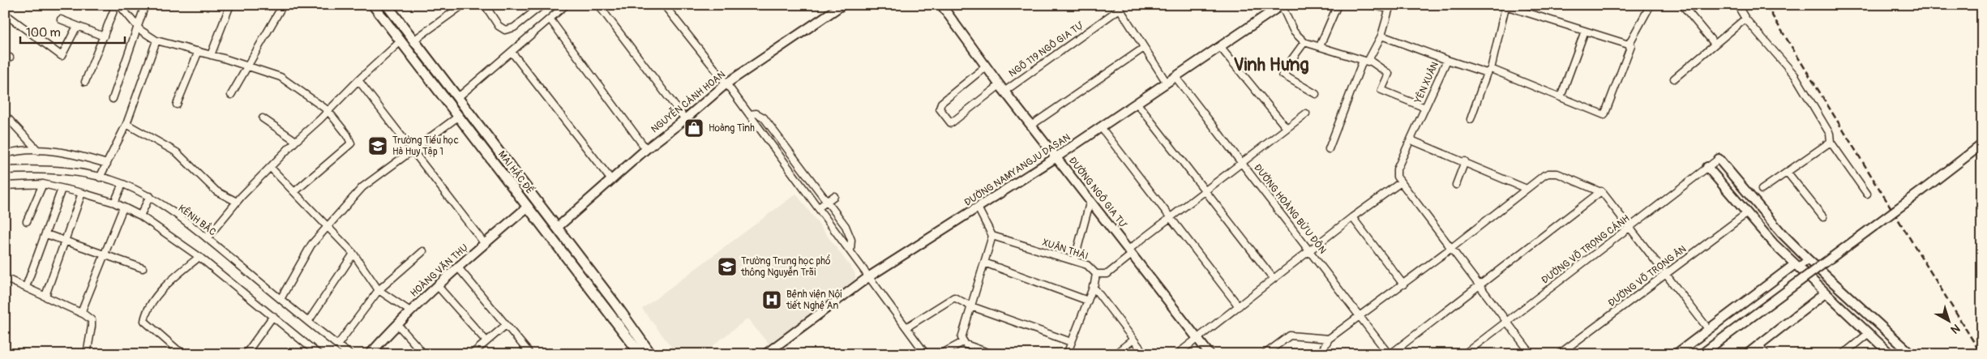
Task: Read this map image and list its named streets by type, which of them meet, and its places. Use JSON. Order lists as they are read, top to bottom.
{
  "streets": {
    "main road": ["MAI HẮC ĐẾ"],
    "street": [
      "NGÕ 119 NGÔ GIA TỰ",
      "YÊN XUÂN",
      "NGUYỄN CẢNH HOAN",
      "ĐƯỜNG NAMYANGJU DASAN",
      "ĐƯỜNG NGÔ GIA TỰ",
      "ĐƯỜNG HOÀNG BỬU ĐÔN",
      "KÊNH BẮC",
      "XUÂN THÁI",
      "ĐƯỜNG VÕ TRỌNG CÁNH",
      "HOÀNG VĂN THỤ",
      "ĐƯỜNG VÕ TRỌNG ÂN"
    ]
  },
  "crossings": [
    ["NGÕ 119 NGÔ GIA TỰ", "ĐƯỜNG NGÔ GIA TỰ"],
    ["NGUYỄN CẢNH HOAN", "MAI HẮC ĐẾ"],
    ["ĐƯỜNG NAMYANGJU DASAN", "ĐƯỜNG NGÔ GIA TỰ"],
    ["ĐƯỜNG NAMYANGJU DASAN", "ĐƯỜNG HOÀNG BỬU ĐÔN"],
    ["MAI HẮC ĐẾ", "HOÀNG VĂN THỤ"]
  ],
  "districts": ["Vinh Hưng"],
  "places": {
    "shop": ["Hoàng Tình"],
    "school or university": ["Trường Tiểu học Hà Huy Tập 1", "Trường Trung học phổ thông Nguyễn Trãi"],
    "hospital": ["Bệnh viện Nội tiết Nghệ An"]
  },
  "scale_bar": "100 m",
  "north": "bottom right"
}
